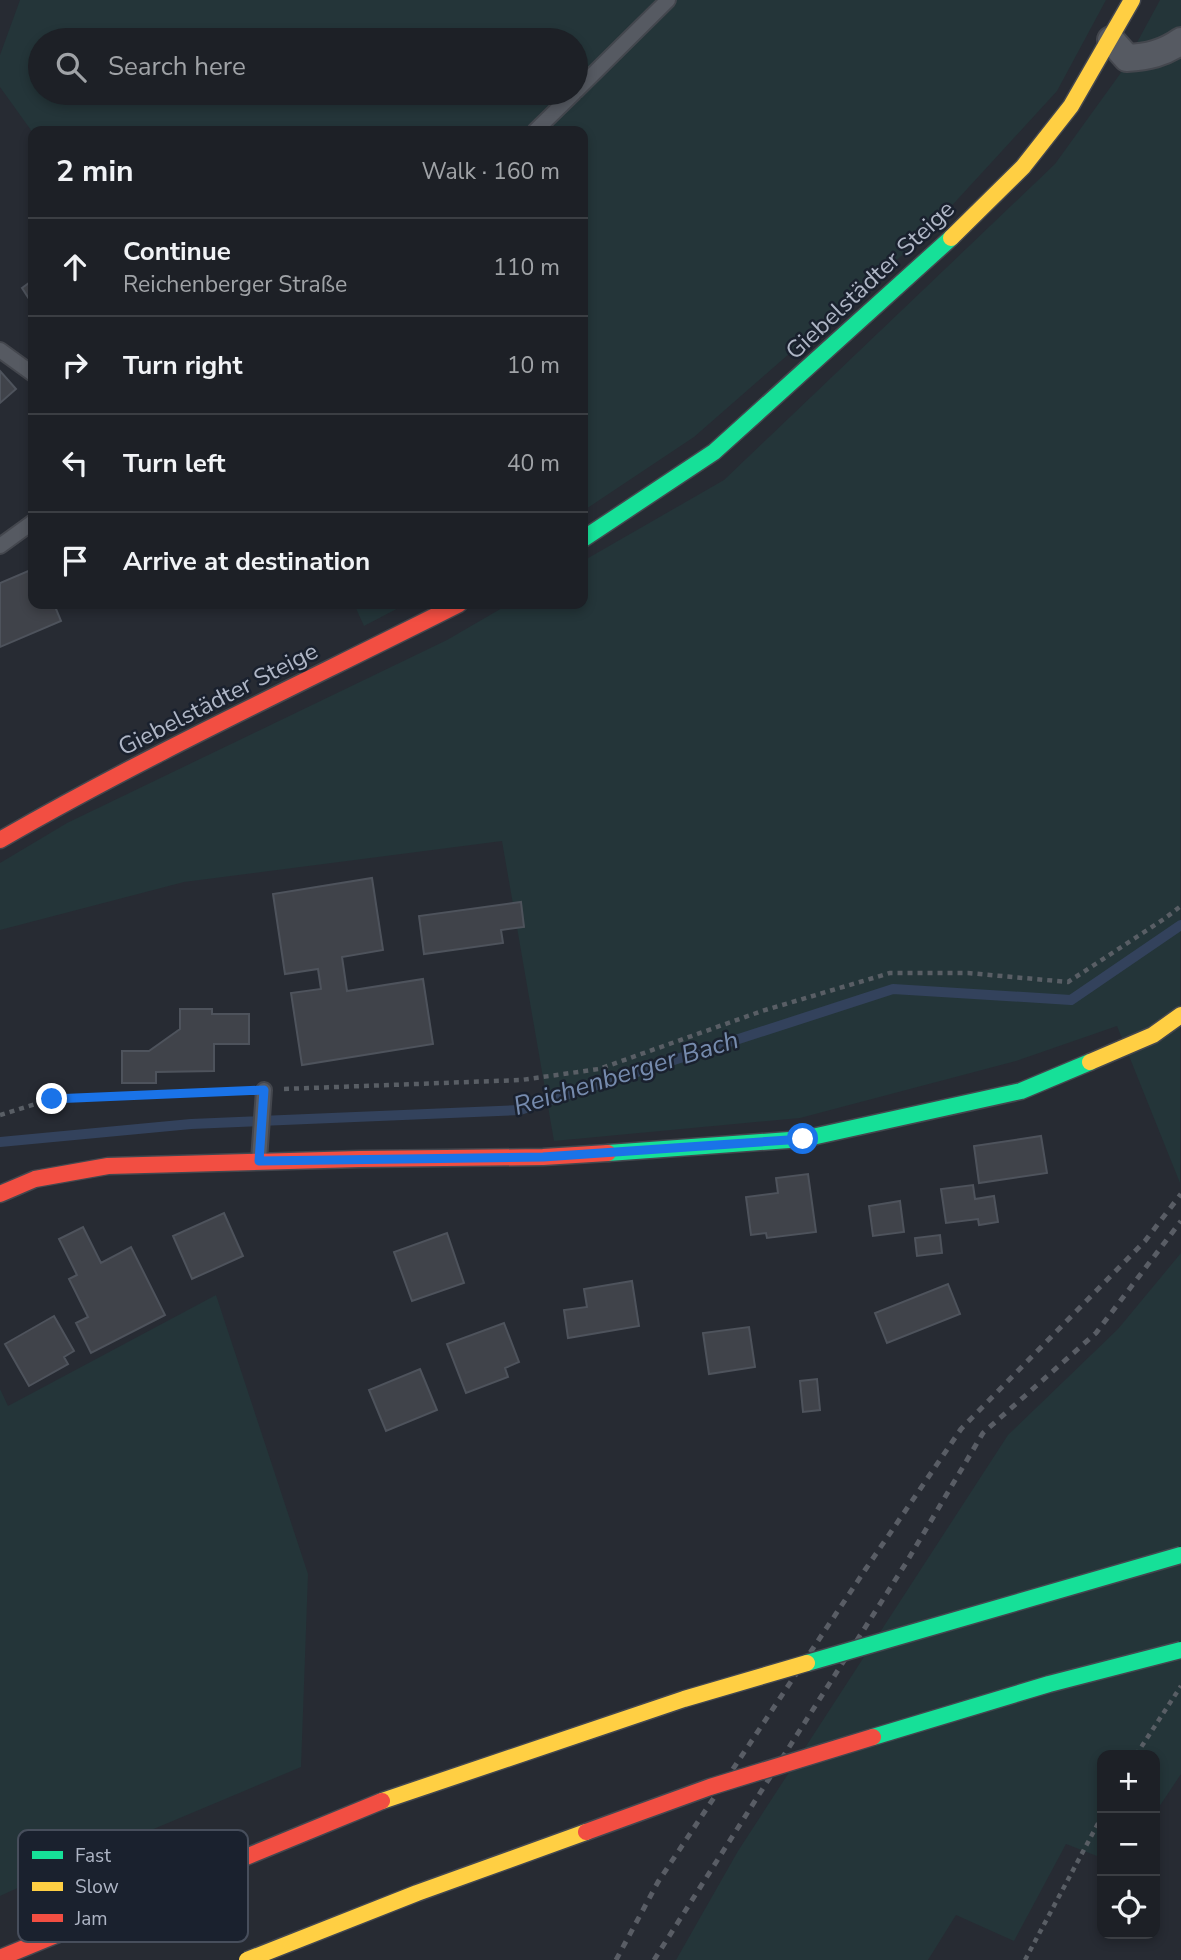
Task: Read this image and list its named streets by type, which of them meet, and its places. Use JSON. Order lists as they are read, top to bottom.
{
  "streets": {
    "main road": ["Giebelstädter Steige"]
  },
  "water": ["Reichenberger Bach"],
  "legend": ["Fast", "Slow", "Jam"],
  "page": {
    "search": "Search here",
    "heading": ["2 min", "Walk · 160 m"],
    "list": [
      ["Continue", "Reichenberger Straße", "110 m"],
      ["Turn right", "10 m"],
      ["Turn left", "40 m"],
      "Arrive at destination"
    ],
    "map_buttons": ["+", "−"]
  }
}
